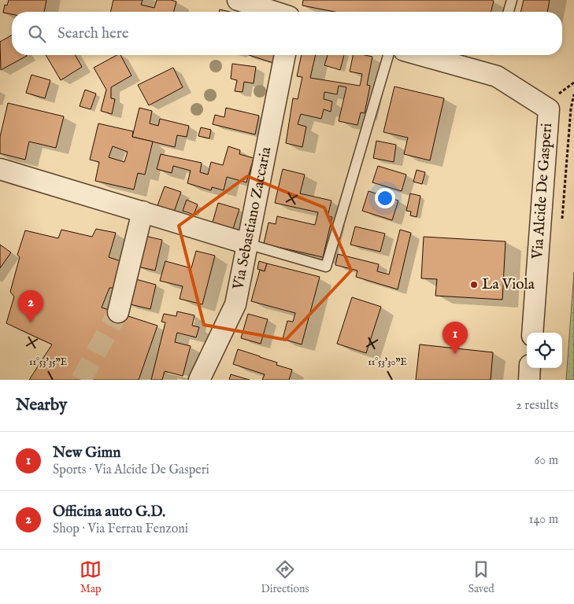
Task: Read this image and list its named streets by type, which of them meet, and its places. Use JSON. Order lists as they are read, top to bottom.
{
  "streets": {
    "street": ["Via Alcide De Gasperi", "Via Sebastiano Zaccaria"]
  },
  "places": ["La Viola"],
  "page": {
    "search": "Search here",
    "pins": ["2", "1"],
    "heading": ["Nearby", "2 results"],
    "list": [
      {
        "mark": "1",
        "name": "New Gimn",
        "note": "Sports · Via Alcide De Gasperi",
        "value": "60 m"
      },
      {
        "mark": "2",
        "name": "Officina auto G.D.",
        "note": "Shop · Via Ferrau Fenzoni",
        "value": "140 m"
      }
    ],
    "nav": ["Map", "Directions", "Saved"]
  },
  "coordinates": ["11°53'35\"E", "11°53'30\"E"]
}
